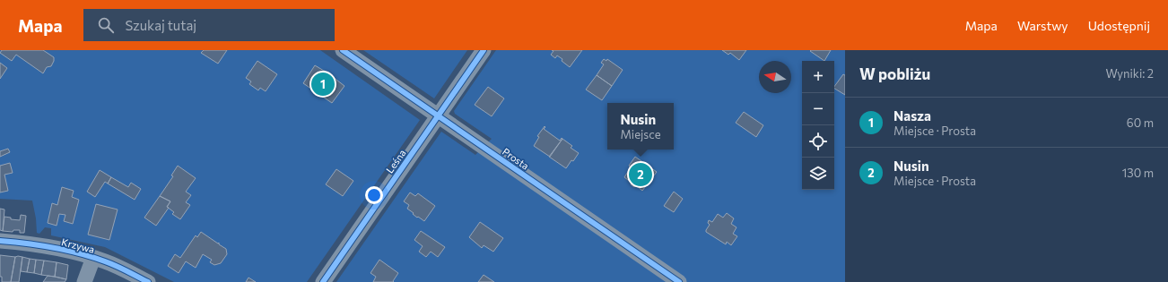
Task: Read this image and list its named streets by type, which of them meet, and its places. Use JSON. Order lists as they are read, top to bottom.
{
  "streets": {
    "street": ["Prosta", "Leśna", "Krzywa"]
  },
  "crossings": [
    ["Prosta", "Leśna"]
  ],
  "north": "left",
  "page": {
    "header": "Mapa",
    "search": "Szukaj tutaj",
    "nav": ["Mapa", "Warstwy", "Udostępnij"],
    "heading": ["W pobliżu", "Wyniki: 2"],
    "map_buttons": ["+", "−"],
    "pins": ["1", "2"],
    "list": [
      {
        "mark": "1",
        "name": "Nasza",
        "note": "Miejsce · Prosta",
        "value": "60 m"
      },
      {
        "mark": "2",
        "name": "Nusin",
        "note": "Miejsce · Prosta",
        "value": "130 m"
      }
    ],
    "popup": ["Nusin", "Miejsce"]
  }
}
